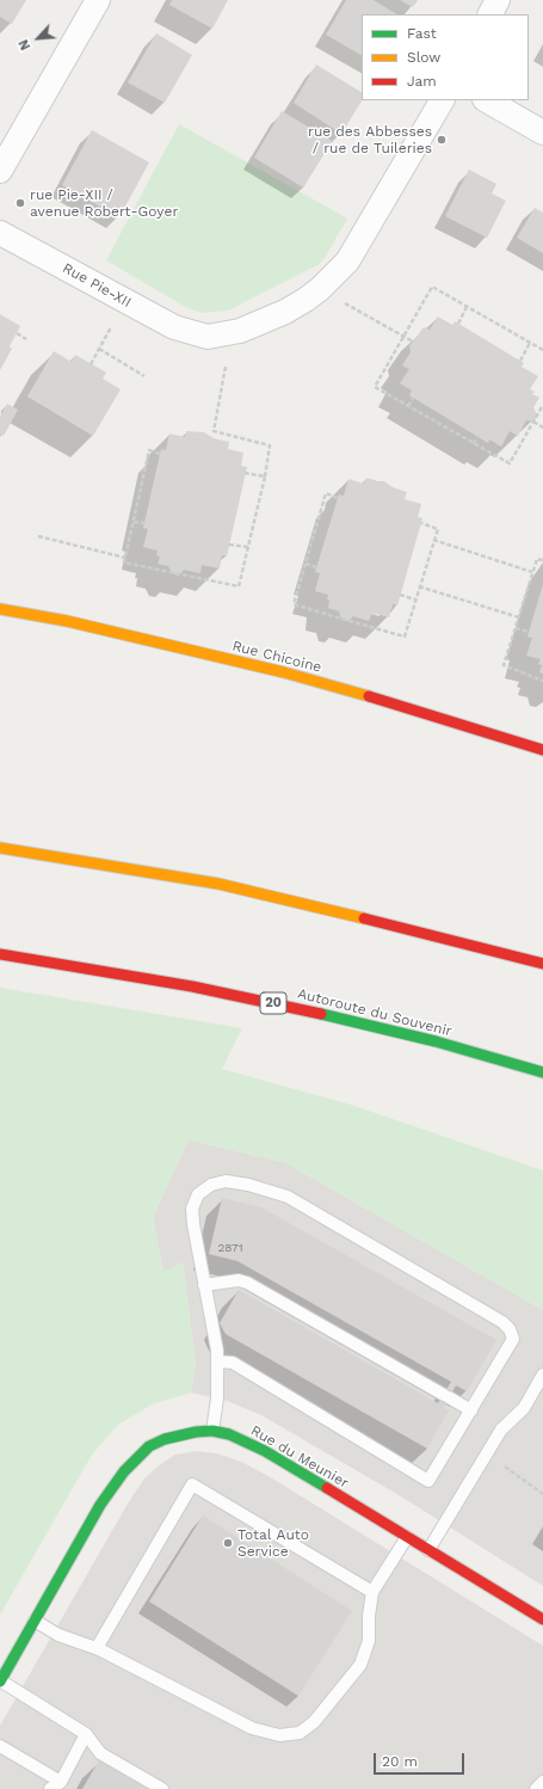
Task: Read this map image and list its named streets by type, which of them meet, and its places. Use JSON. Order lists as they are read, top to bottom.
{
  "streets": {
    "main road": [
      "Rue Chicoine",
      "20",
      "Autoroute du Souvenir",
      "Rue du Meunier"
    ],
    "street": ["Rue Pie-XII"]
  },
  "places": ["rue des Abbesses / rue de Tuileries", "rue Pie-XII / avenue Robert-Goyer", "Total Auto Service"],
  "house_numbers": ["2871"],
  "legend": ["Fast", "Slow", "Jam"],
  "scale_bar": "20 m",
  "north": "bottom left"
}
